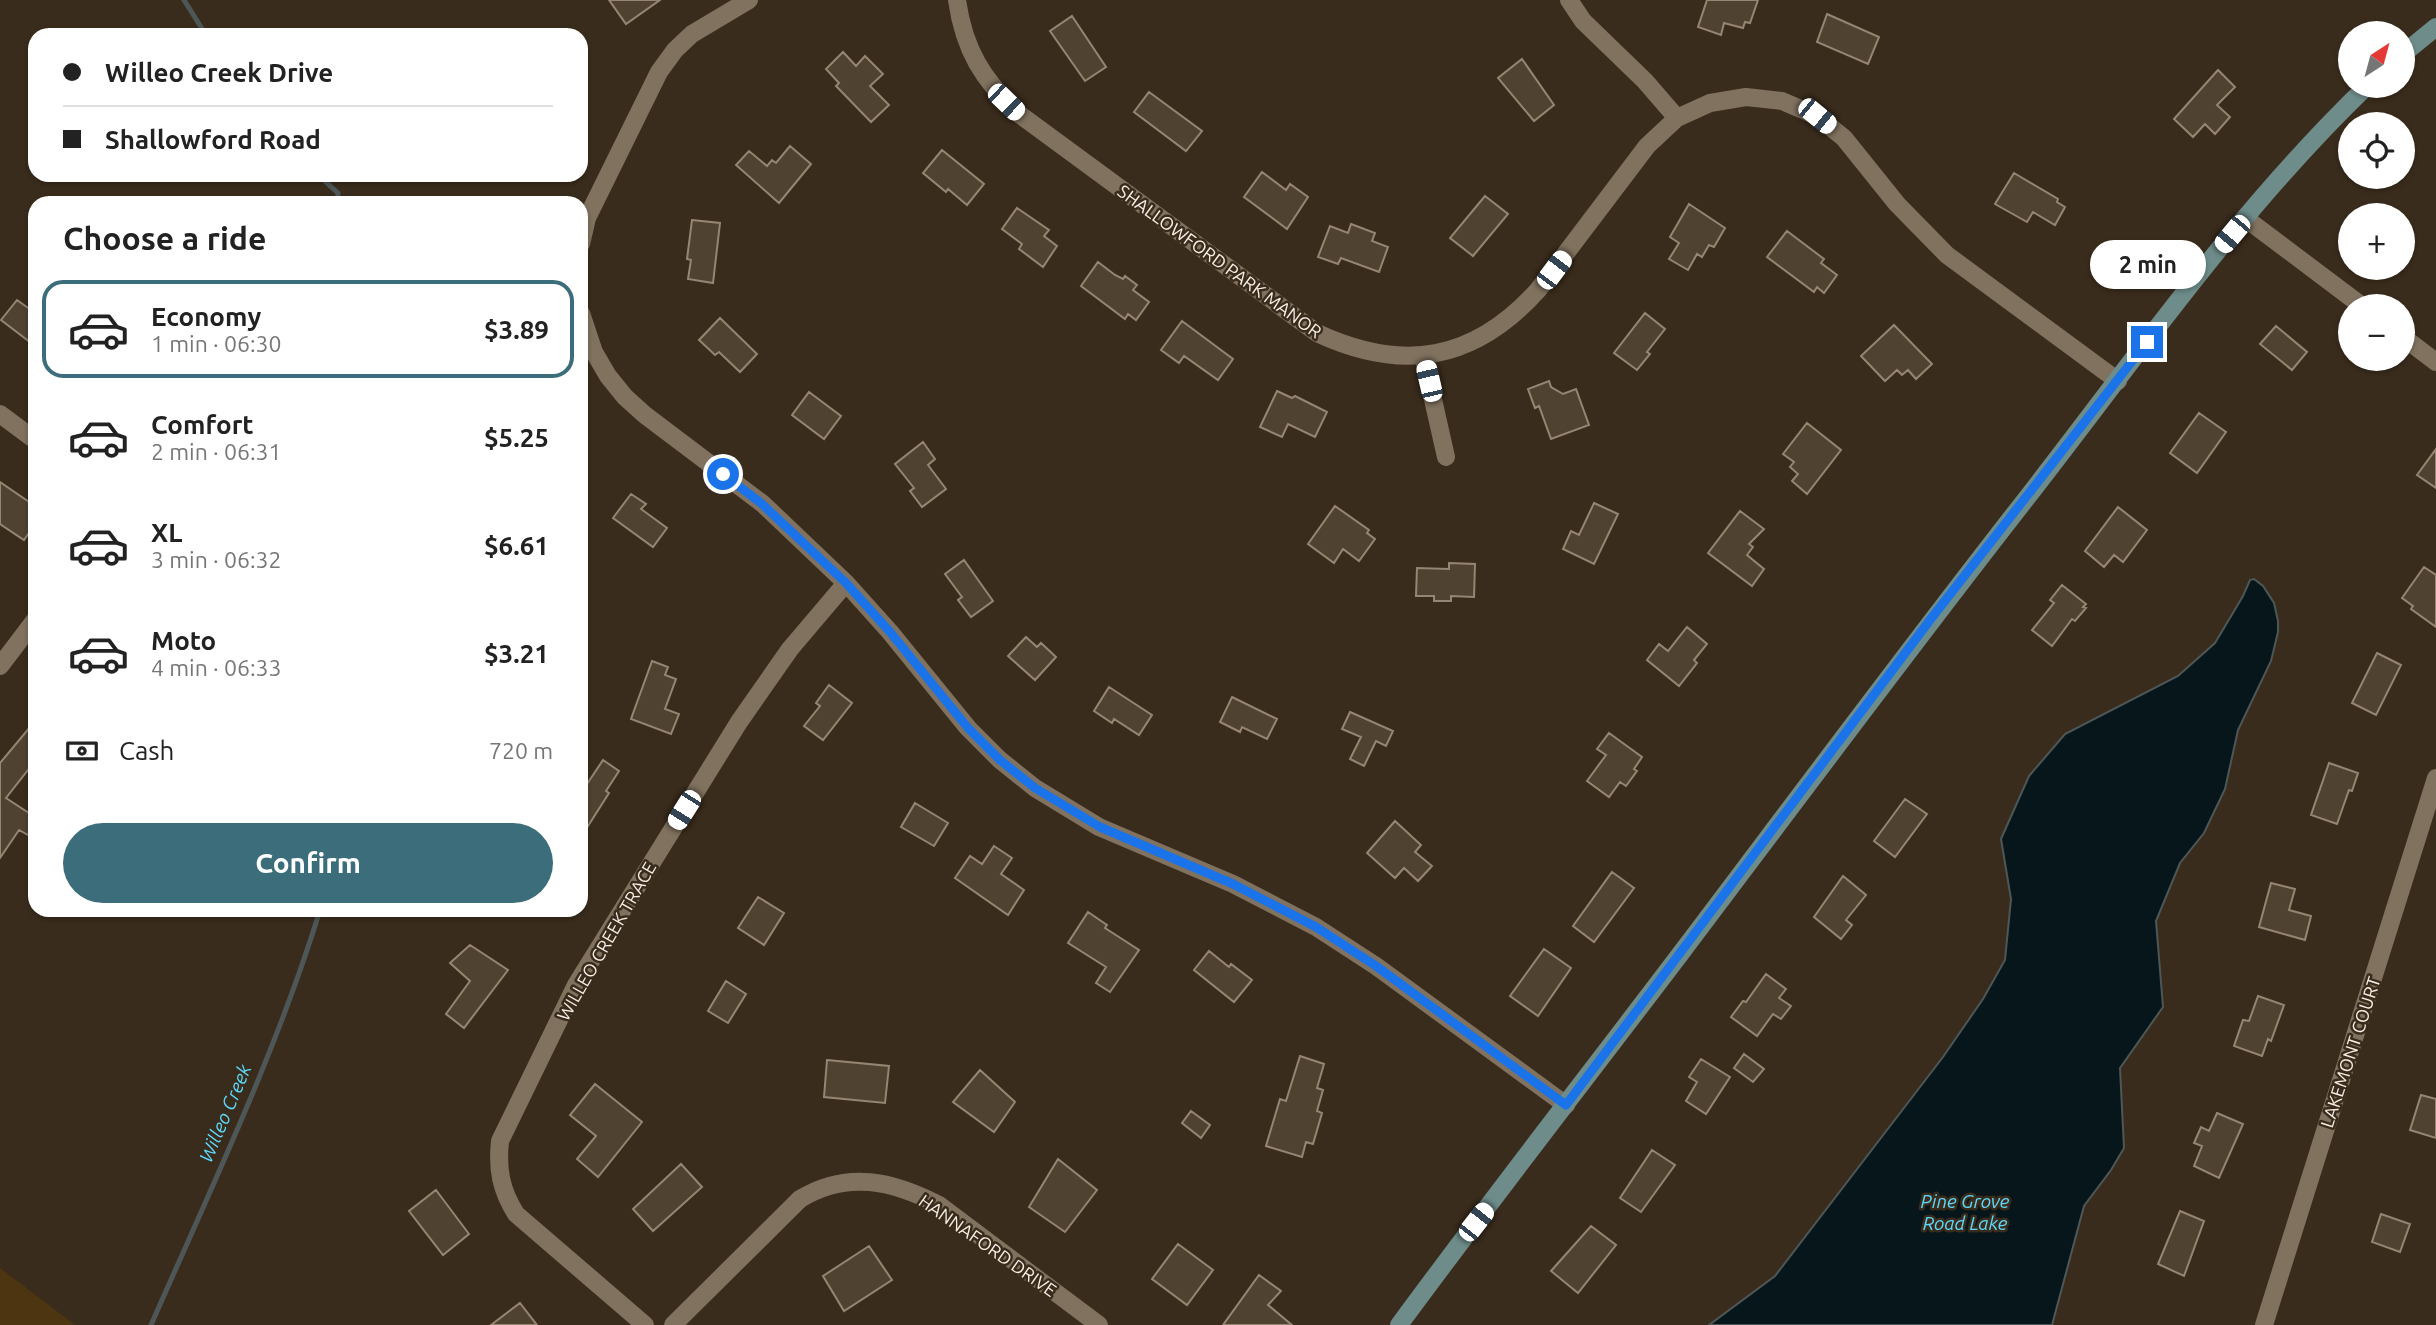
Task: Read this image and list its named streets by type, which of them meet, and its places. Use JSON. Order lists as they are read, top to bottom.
{
  "streets": {
    "street": [
      "SHALLOWFORD PARK MANOR",
      "WILLEO CREEK TRACE",
      "LAKEMONT COURT",
      "HANNAFORD DRIVE"
    ]
  },
  "water": ["Willeo Creek", "Pine Grove Road Lake"],
  "north": "top right",
  "page": {
    "map_buttons": ["+", "−"],
    "banner": ["Willeo Creek Drive", "Shallowford Road"],
    "heading": "Choose a ride",
    "bubble": "2 min",
    "list": [
      {
        "name": "Economy",
        "note": "1 min · 06:30",
        "value": "$3.89"
      },
      {
        "name": "Comfort",
        "note": "2 min · 06:31",
        "value": "$5.25"
      },
      {
        "name": "XL",
        "note": "3 min · 06:32",
        "value": "$6.61"
      },
      {
        "name": "Moto",
        "note": "4 min · 06:33",
        "value": "$3.21"
      }
    ],
    "pay": ["Cash", "720 m"],
    "buttons": "Confirm"
  }
}
